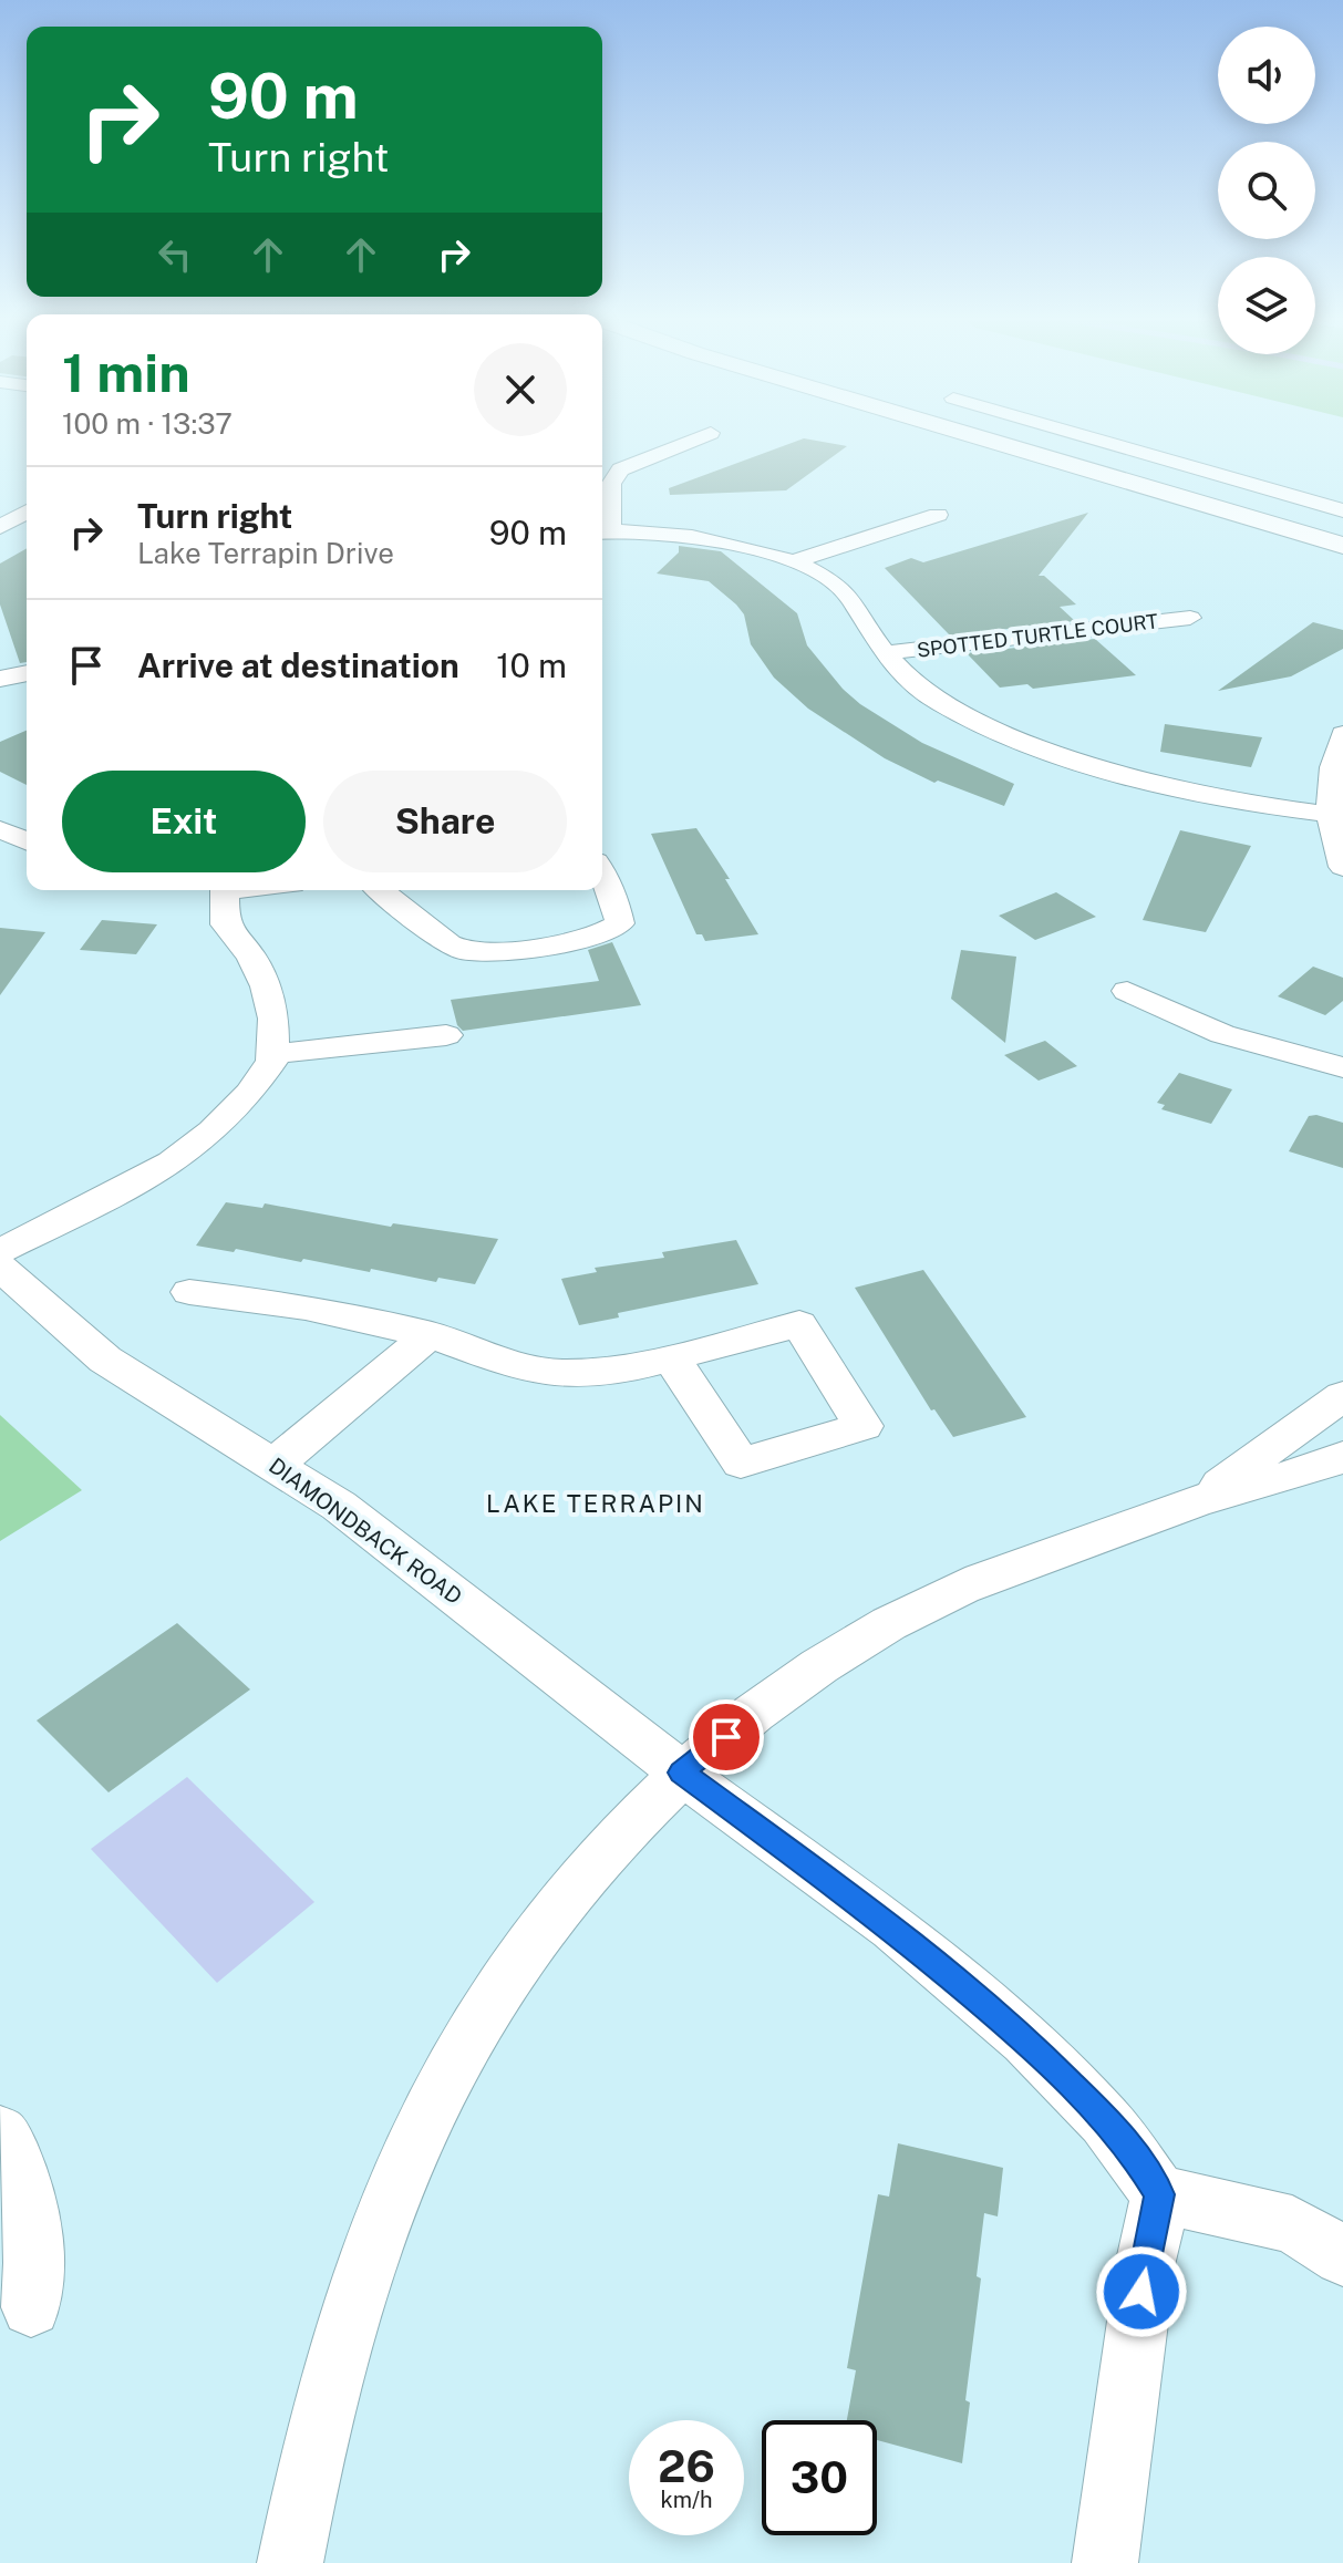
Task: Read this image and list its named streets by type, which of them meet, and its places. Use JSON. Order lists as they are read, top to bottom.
{
  "streets": {
    "street": ["SPOTTED TURTLE COURT", "DIAMONDBACK ROAD"]
  },
  "districts": ["LAKE TERRAPIN"],
  "page": {
    "turn": ["90 m", "Turn right"],
    "heading": ["1 min", "100 m · 13:37"],
    "list": [
      {
        "name": "Turn right",
        "note": "Lake Terrapin Drive",
        "value": "90 m"
      },
      {
        "name": "Arrive at destination",
        "value": "10 m"
      }
    ],
    "buttons": ["Exit", "Share"],
    "speed": "26 km/h",
    "limit": "30"
  }
}
